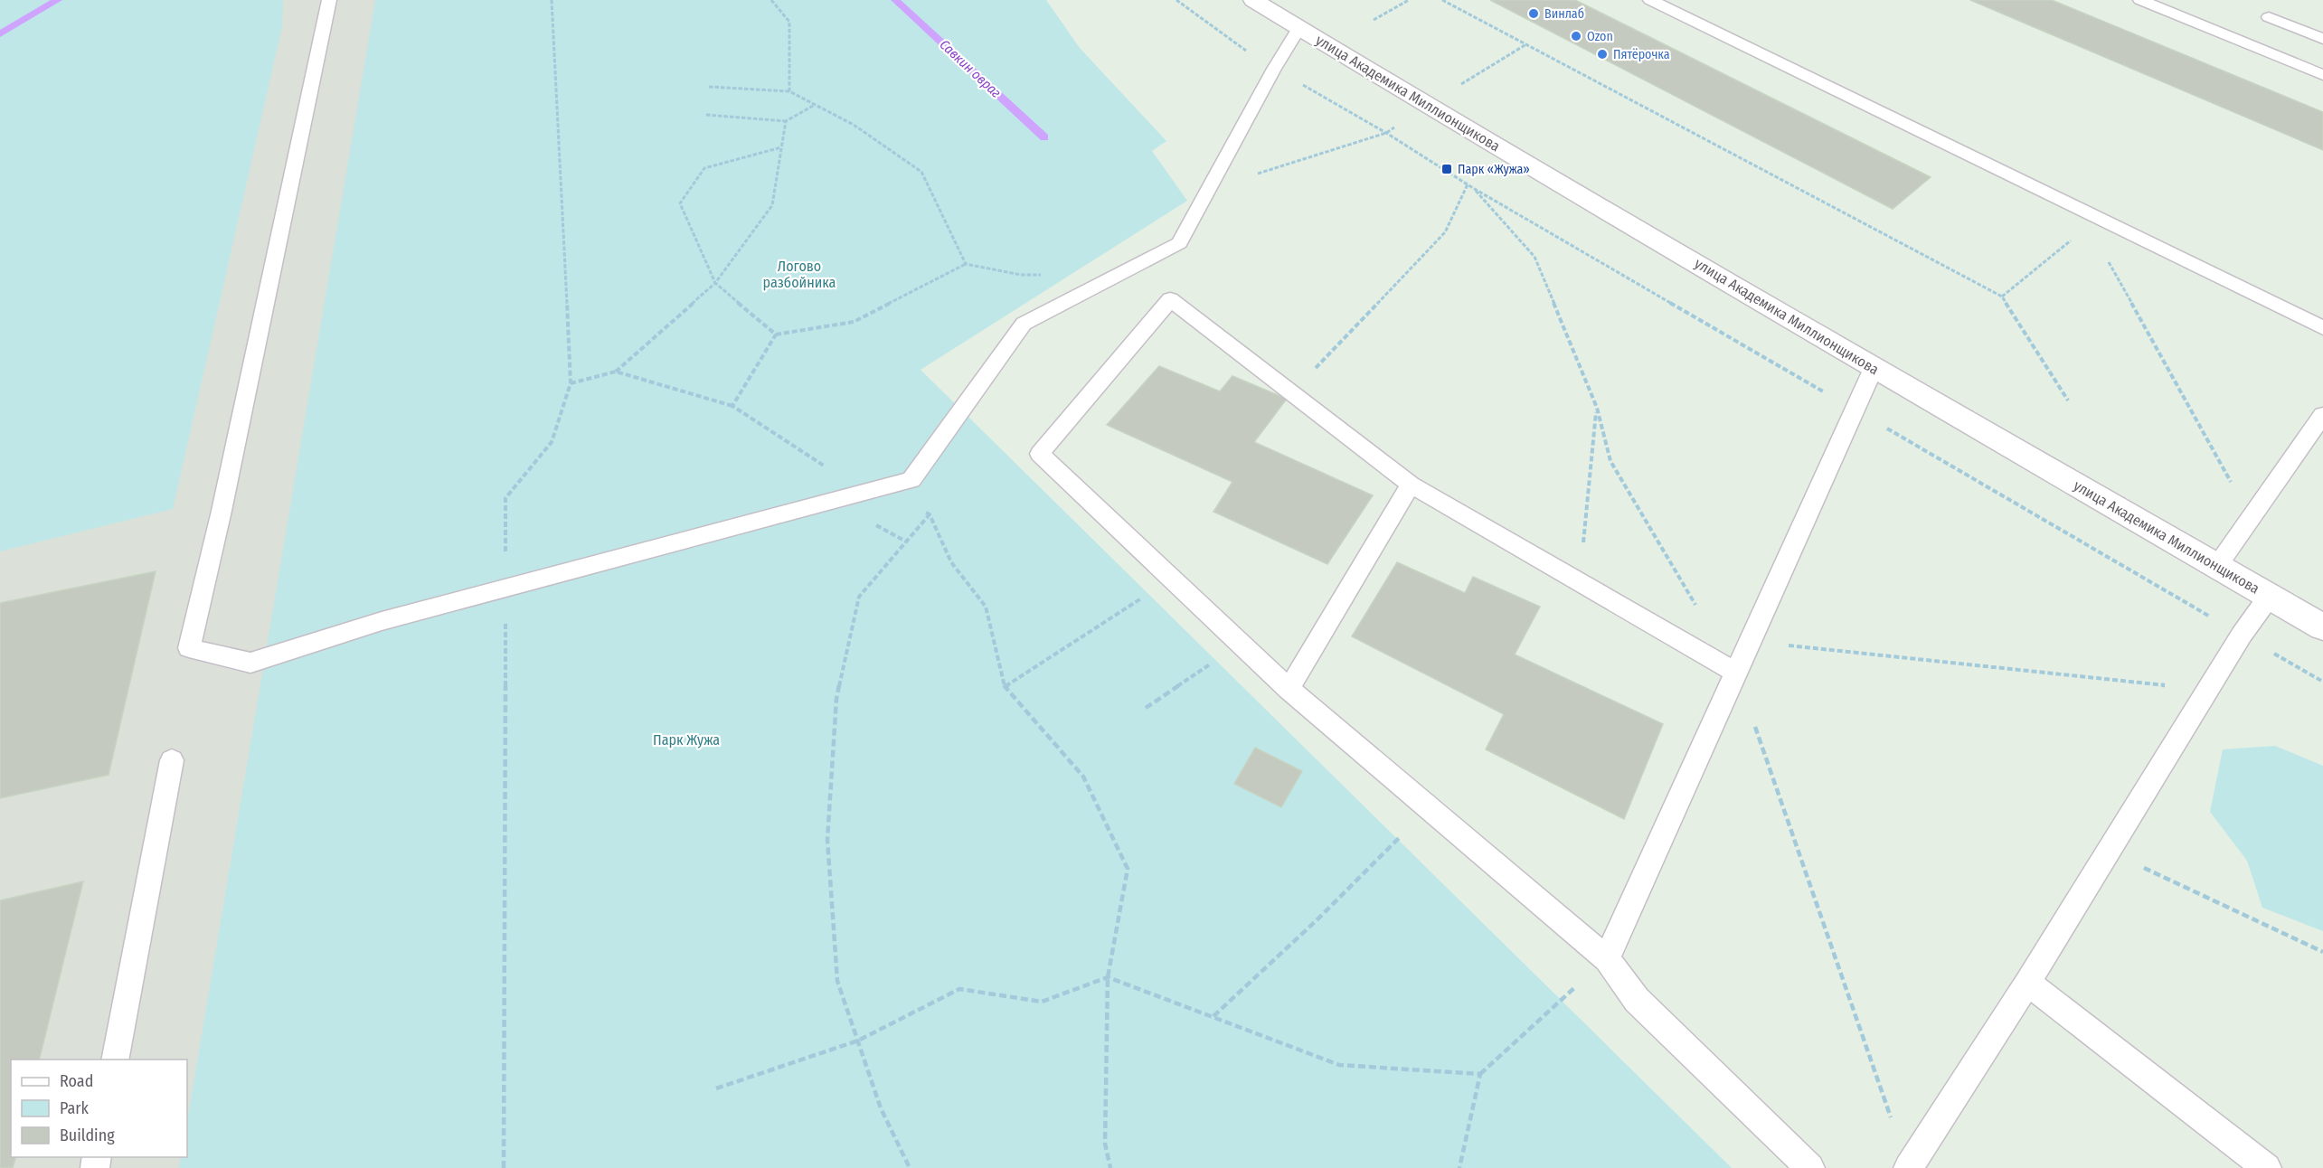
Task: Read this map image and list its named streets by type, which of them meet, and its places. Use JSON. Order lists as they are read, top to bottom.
{
  "streets": {
    "street": ["улица Академика Миллионщикова"]
  },
  "water": ["Савкин овраг"],
  "parks": ["Логово разбойника", "Парк Жужа"],
  "places": {
    "other": ["Винлаб", "Ozon", "Пятёрочка"],
    "transit": ["Парк «Жужа»"]
  },
  "legend": ["Road", "Park", "Building"]
}
